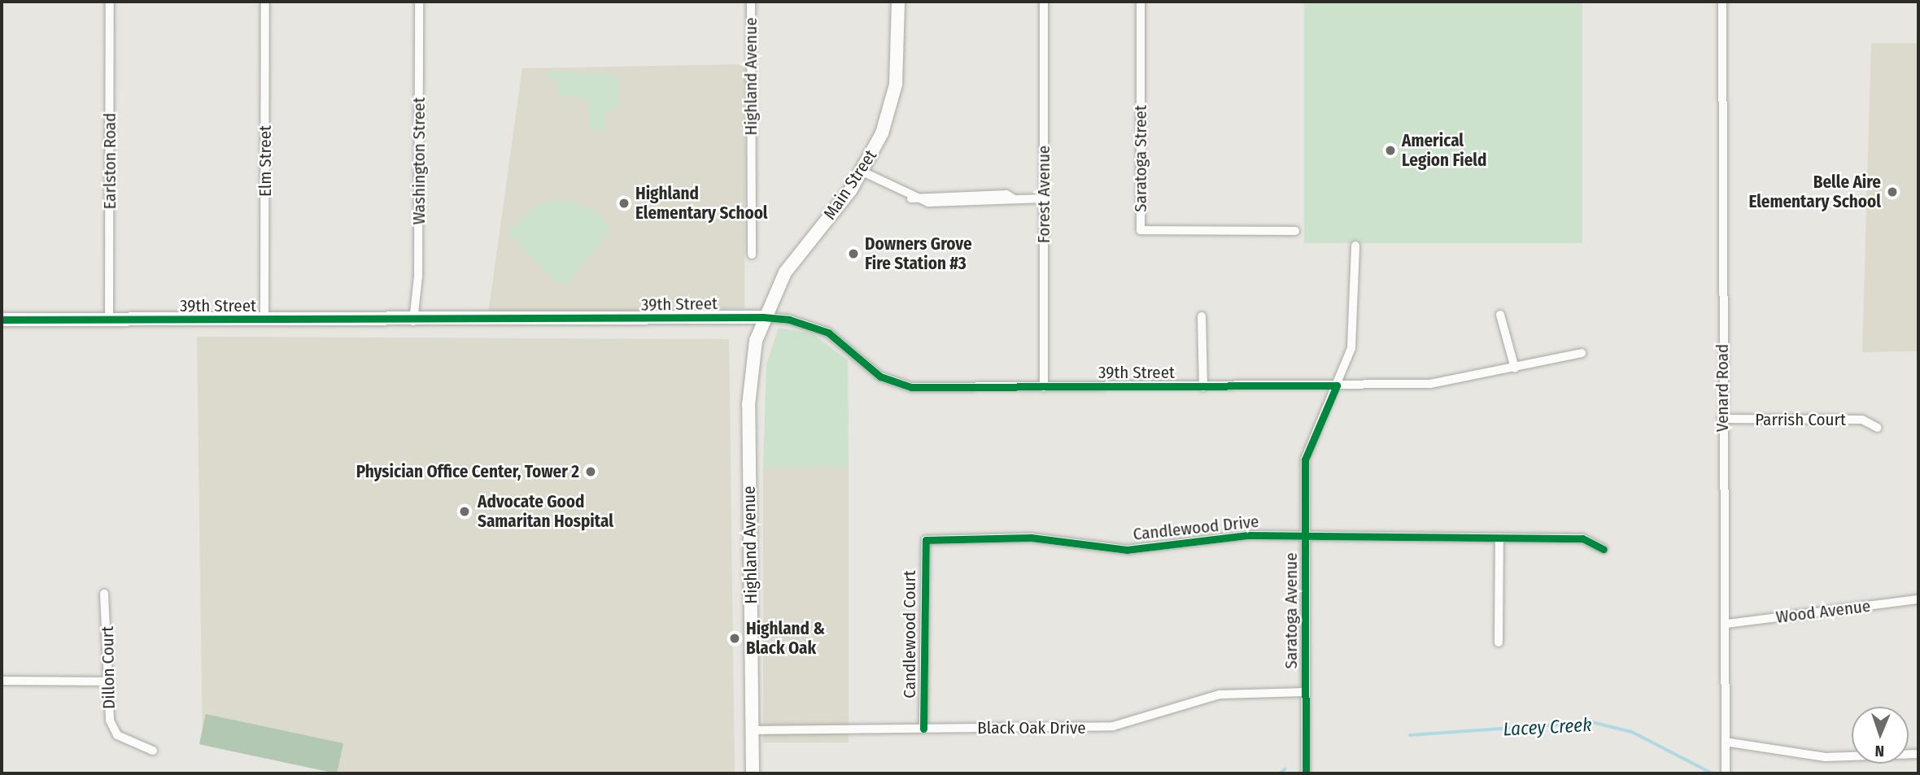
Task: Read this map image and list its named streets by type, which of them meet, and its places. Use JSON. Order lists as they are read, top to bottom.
{
  "streets": {
    "main road": ["Highland Avenue", "Main Street", "39th Street"],
    "street": [
      "Saratoga Street",
      "Earlston Road",
      "Elm Street",
      "Washington Street",
      "Forest Avenue",
      "Venard Road",
      "Parrish Court",
      "Candlewood Drive",
      "Saratoga Avenue",
      "Wood Avenue",
      "Candlewood Court",
      "Dillon Court",
      "Black Oak Drive"
    ]
  },
  "crossings": [
    ["Highland Avenue", "Main Street"],
    ["Highland Avenue", "39th Street"],
    ["Highland Avenue", "Black Oak Drive"],
    ["Earlston Road", "39th Street"],
    ["Elm Street", "39th Street"],
    ["Washington Street", "39th Street"],
    ["Main Street", "39th Street"],
    ["Forest Avenue", "39th Street"],
    ["39th Street", "Saratoga Avenue"],
    ["Venard Road", "Parrish Court"],
    ["Venard Road", "Wood Avenue"],
    ["Candlewood Drive", "Saratoga Avenue"],
    ["Candlewood Drive", "Candlewood Court"],
    ["Saratoga Avenue", "Black Oak Drive"],
    ["Candlewood Court", "Black Oak Drive"]
  ],
  "water": ["Lacey Creek"],
  "places": [
    "Americal Legion Field",
    "Belle Aire Elementary School",
    "Highland Elementary School",
    "Downers Grove Fire Station #3",
    "Physician Office Center, Tower 2",
    "Advocate Good Samaritan Hospital",
    "Highland & Black Oak"
  ],
  "north": "bottom"
}
